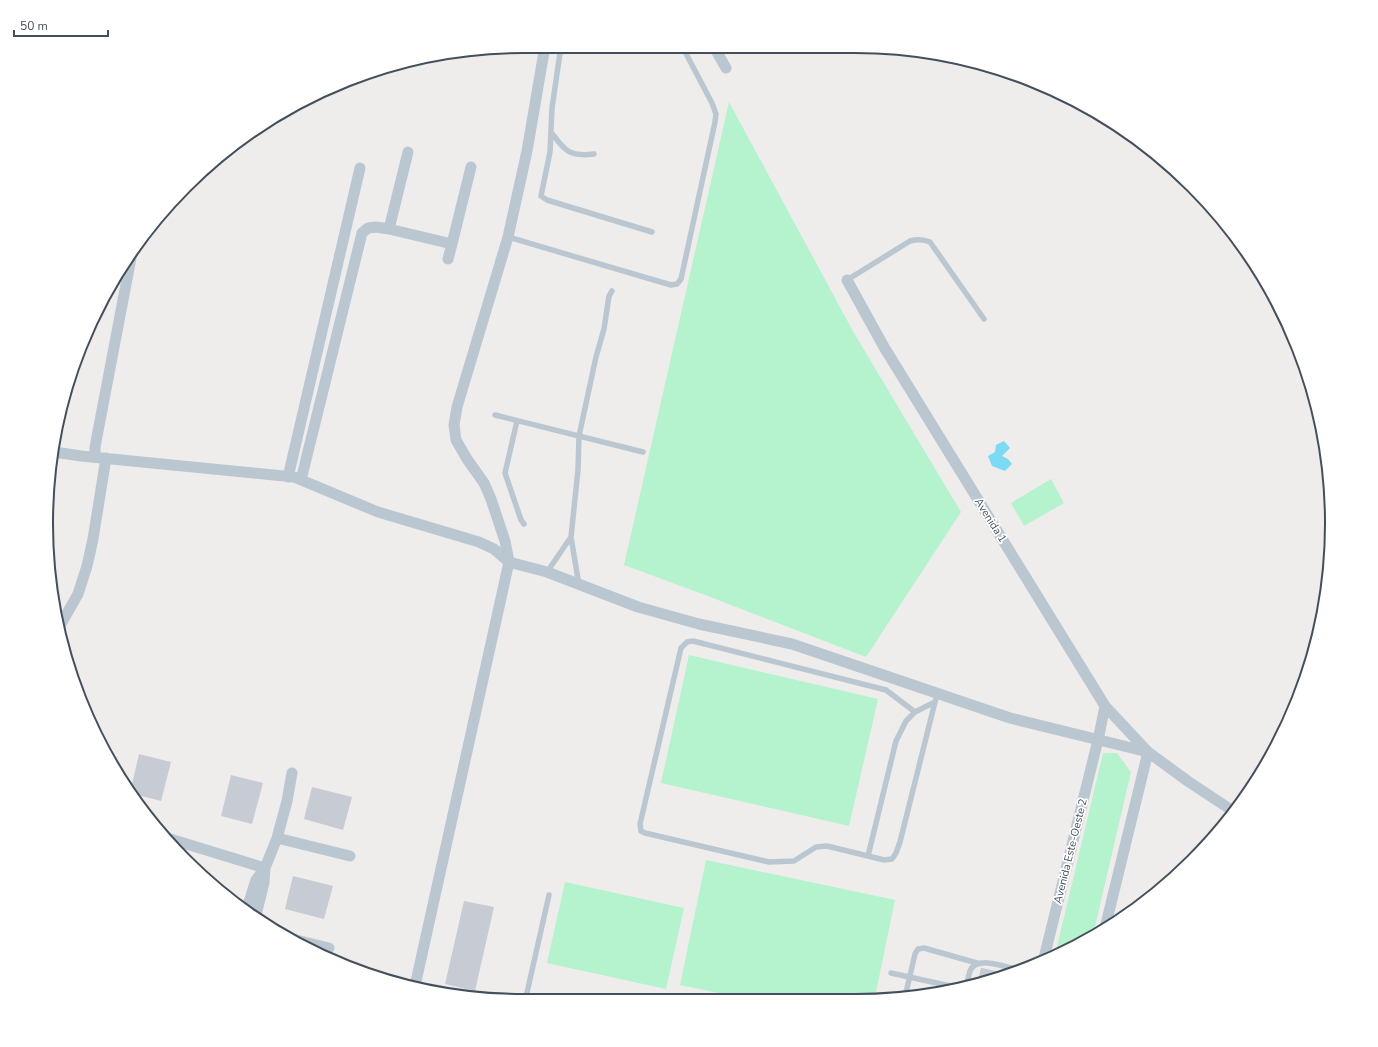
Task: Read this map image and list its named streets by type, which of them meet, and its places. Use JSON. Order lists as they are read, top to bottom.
{
  "streets": {
    "street": ["Avenida 1", "Avenida Este-Oeste 2"]
  },
  "crossings": [
    ["Avenida 1", "Avenida Este-Oeste 2"]
  ],
  "scale_bar": "50 m"
}
